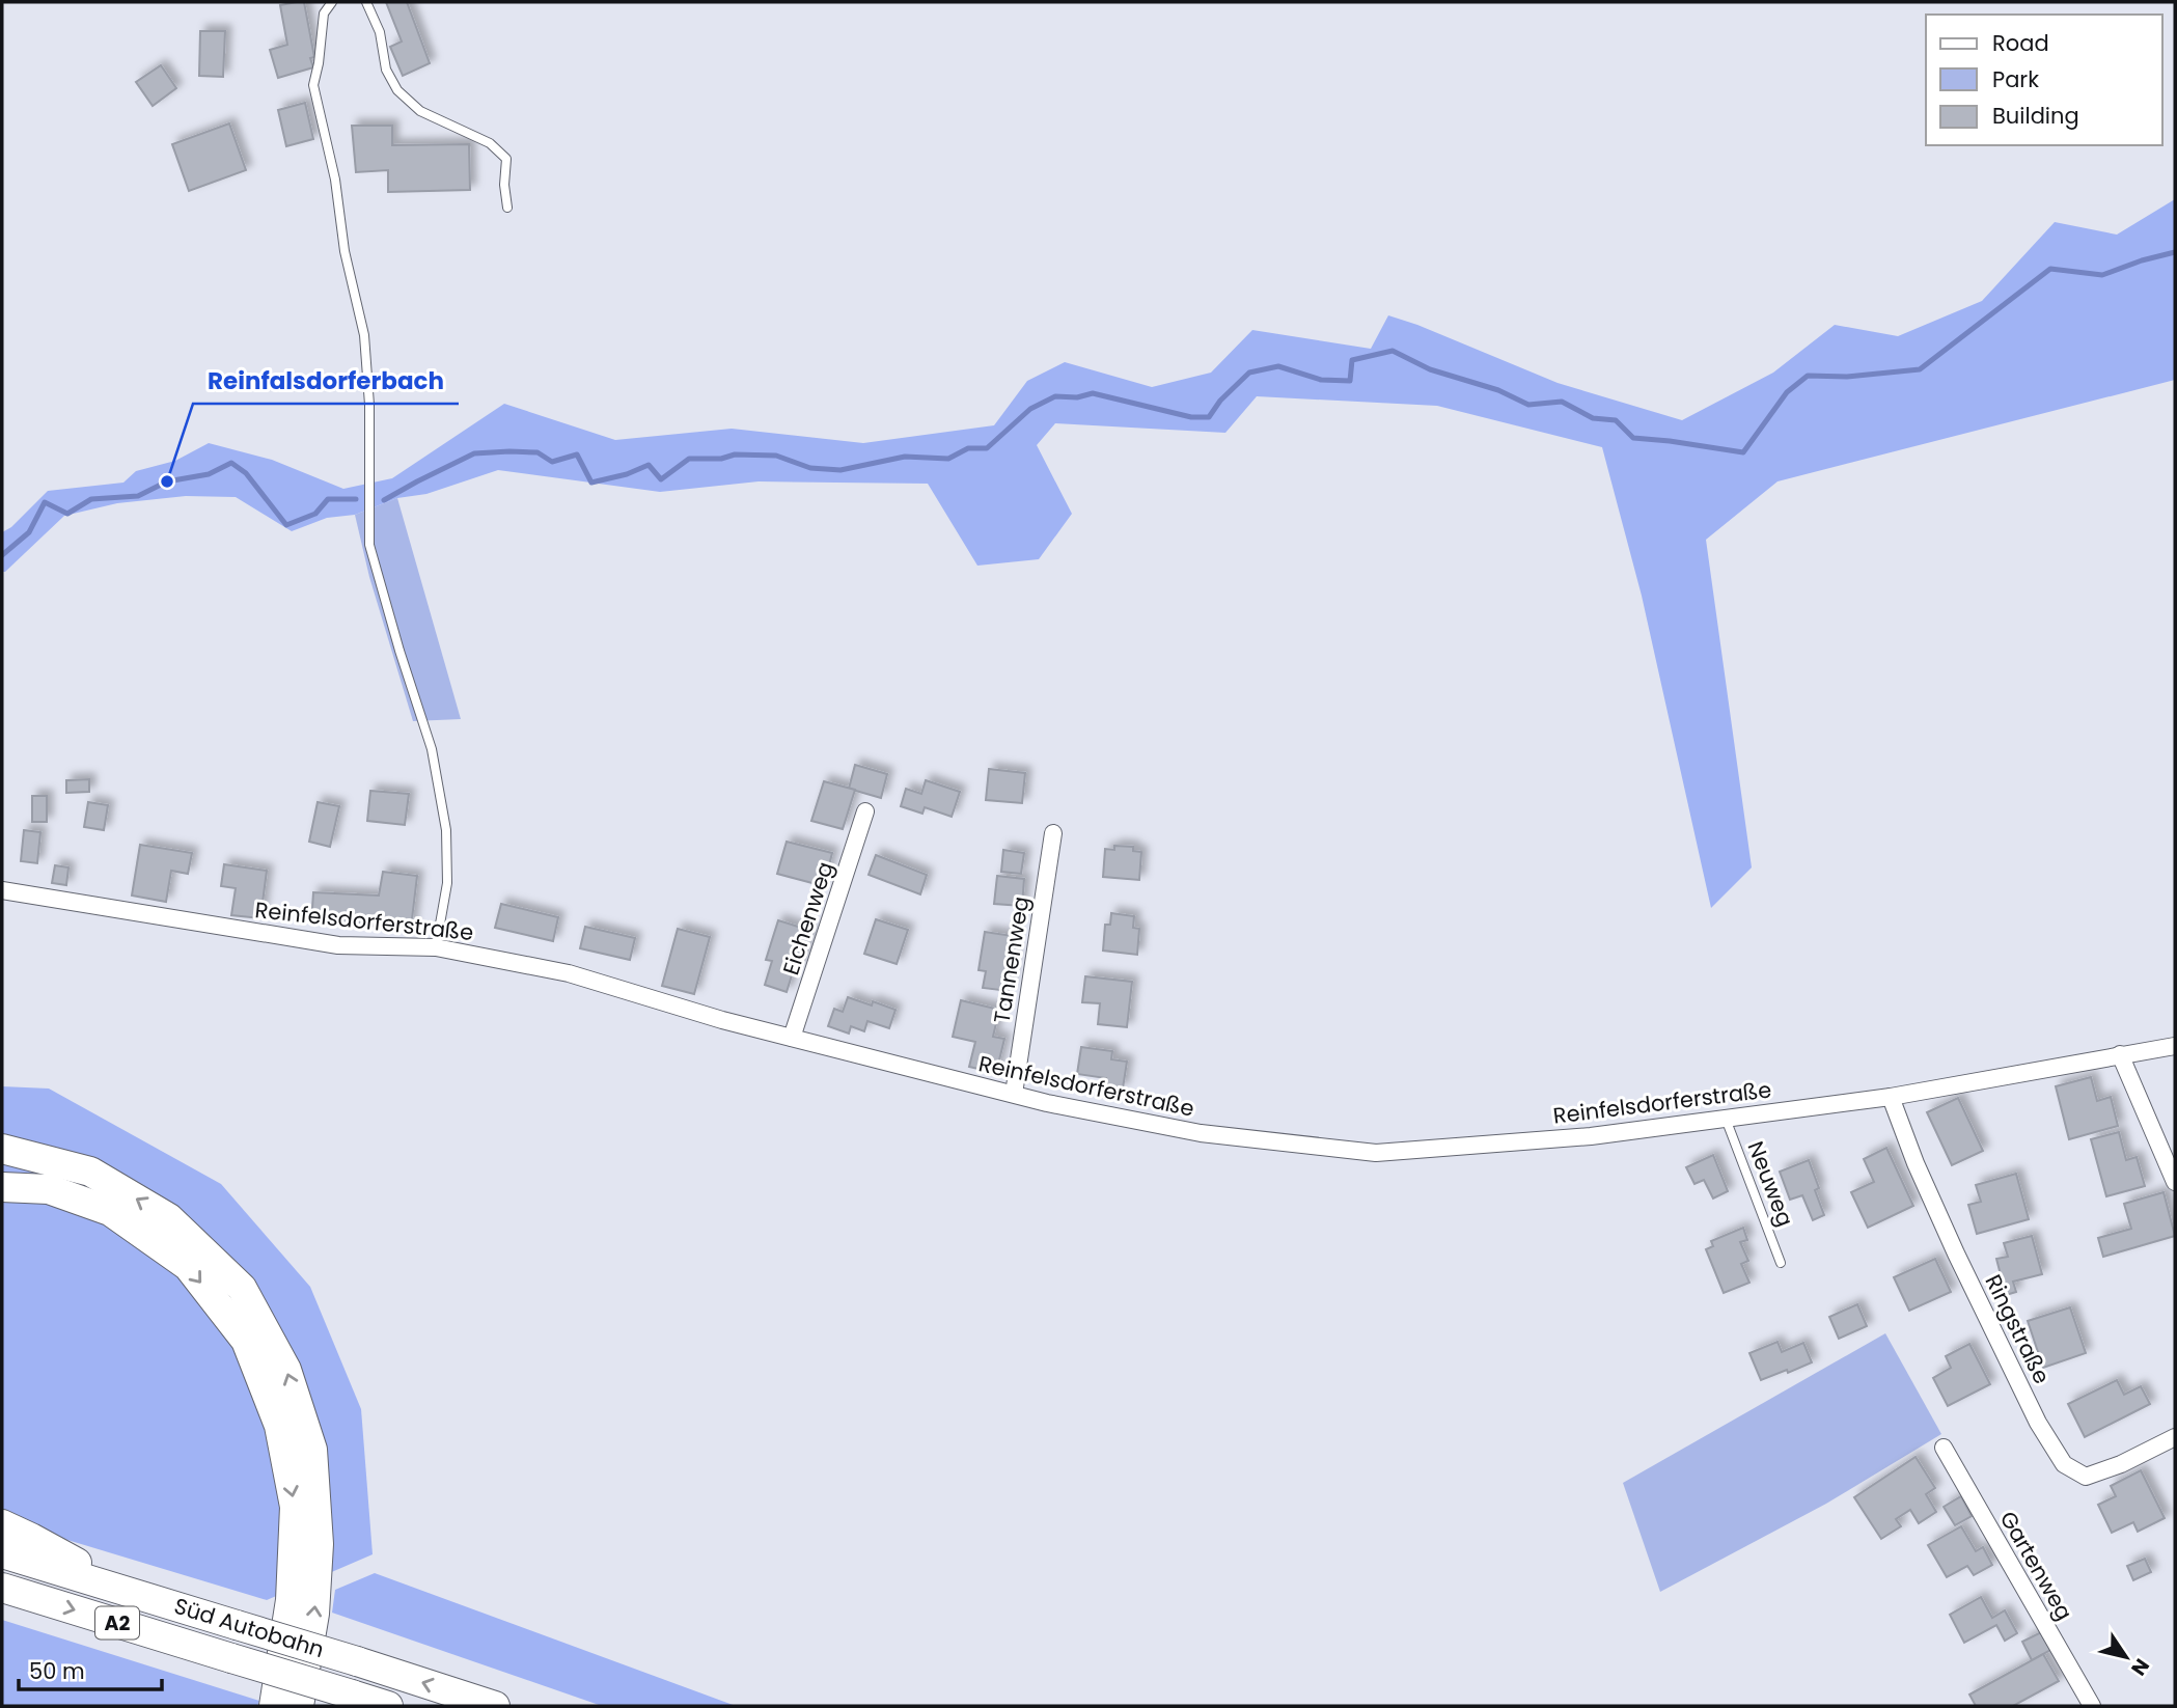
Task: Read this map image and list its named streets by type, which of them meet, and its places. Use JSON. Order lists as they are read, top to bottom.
{
  "streets": {
    "highway": ["A2", "Süd Autobahn"],
    "street": [
      "Eichenweg",
      "Reinfelsdorferstraße",
      "Tannenweg",
      "Ringstraße",
      "Gartenweg"
    ],
    "lane": ["Neuweg"]
  },
  "crossings": [
    ["Eichenweg", "Reinfelsdorferstraße"],
    ["Reinfelsdorferstraße", "Tannenweg"],
    ["Reinfelsdorferstraße", "Neuweg"],
    ["Reinfelsdorferstraße", "Ringstraße"]
  ],
  "places": ["Reinfalsdorferbach"],
  "legend": ["Road", "Park", "Building"],
  "scale_bar": "50 m",
  "north": "bottom right"
}
